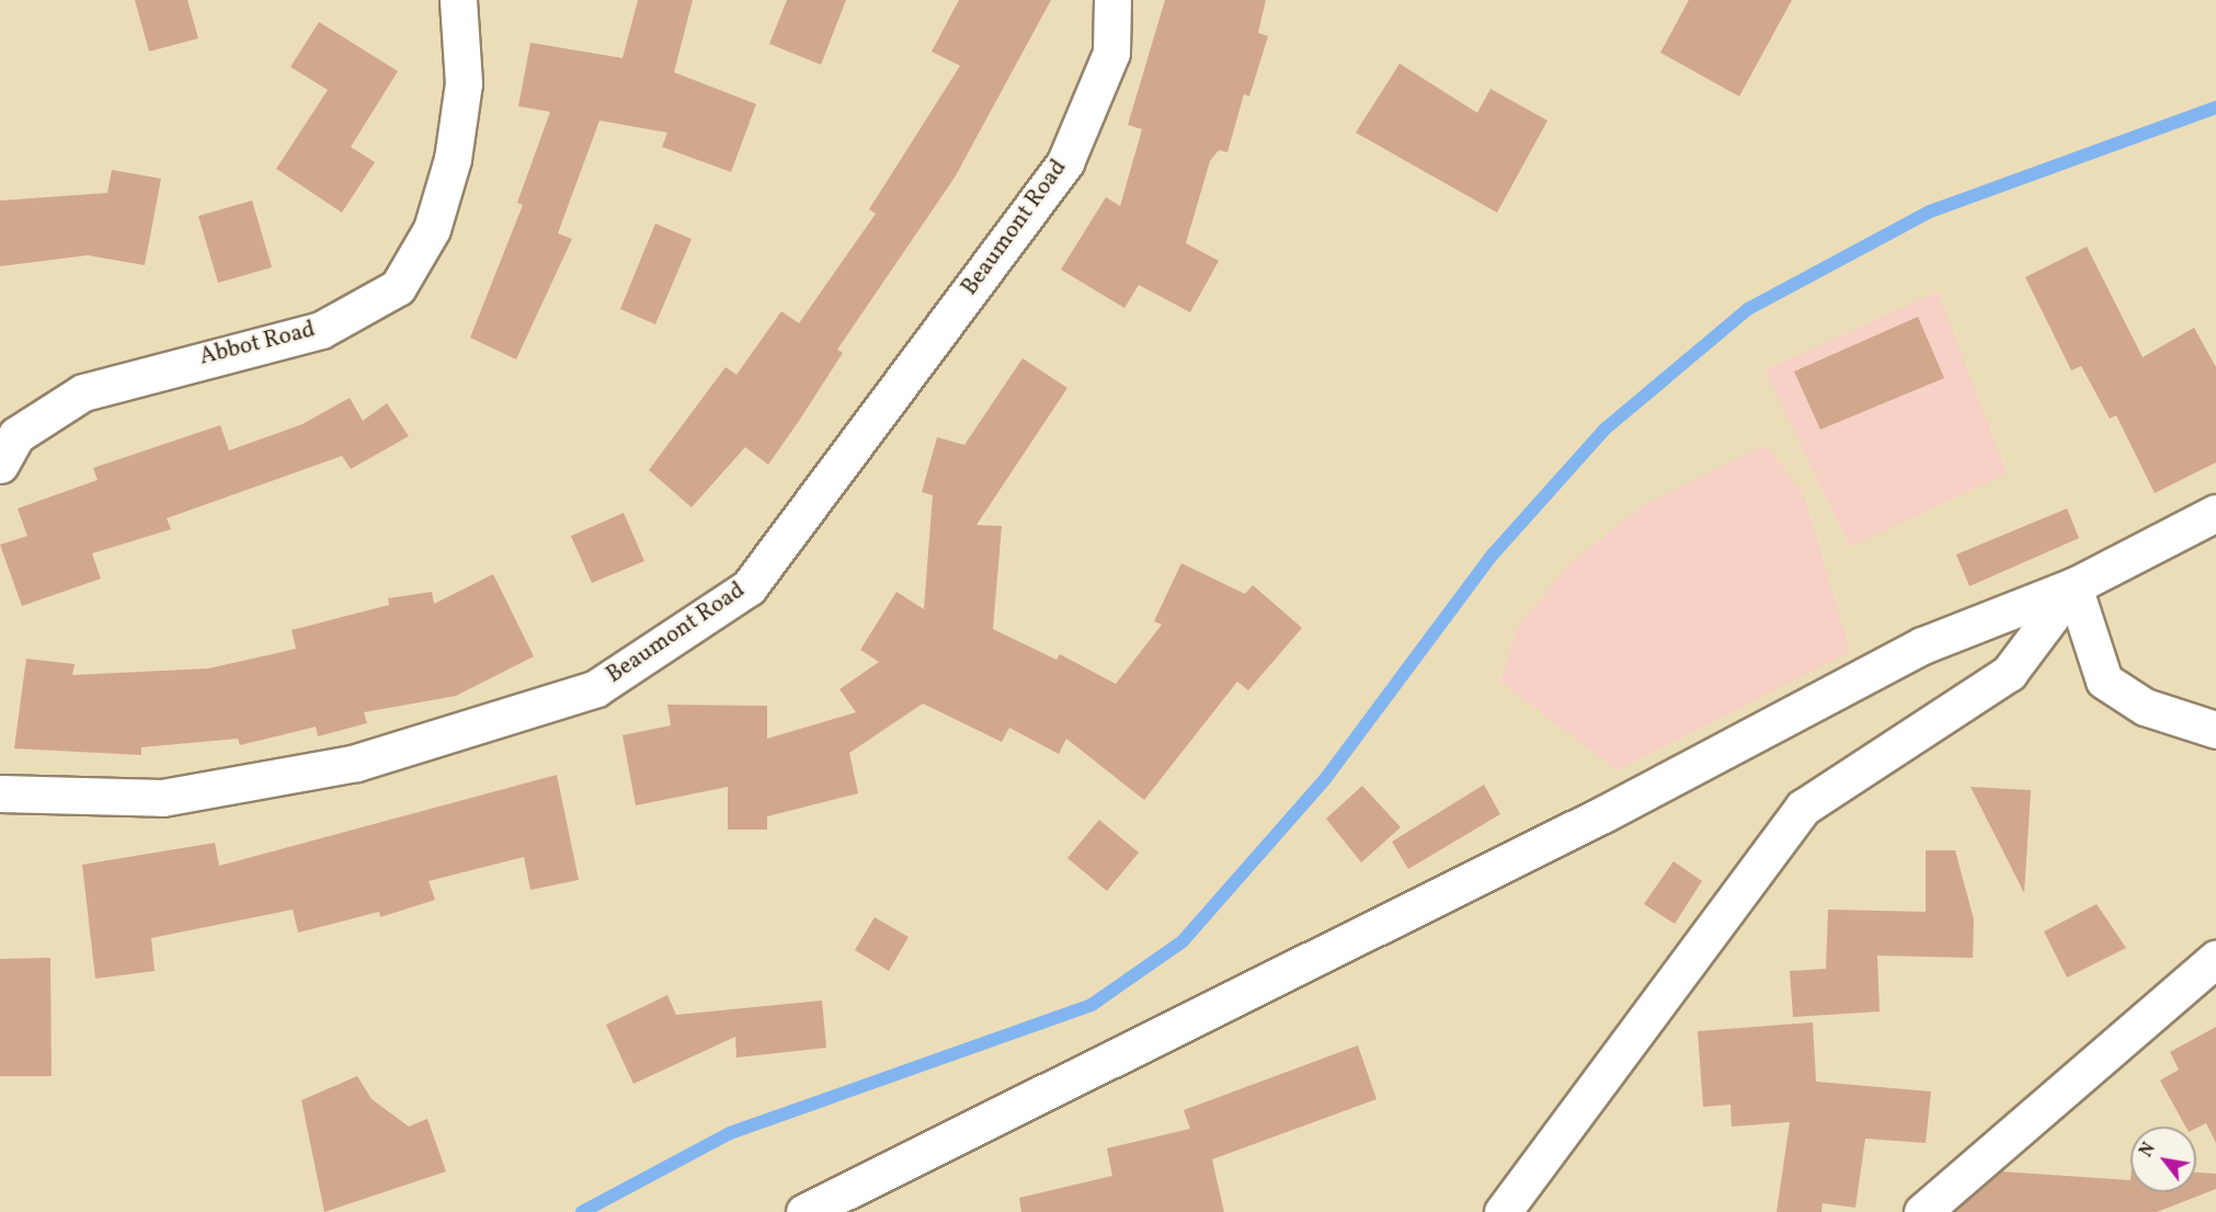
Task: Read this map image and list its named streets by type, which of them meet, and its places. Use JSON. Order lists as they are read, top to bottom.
{
  "streets": {
    "street": ["Beaumont Road", "Abbot Road"]
  },
  "north": "top left"
}
